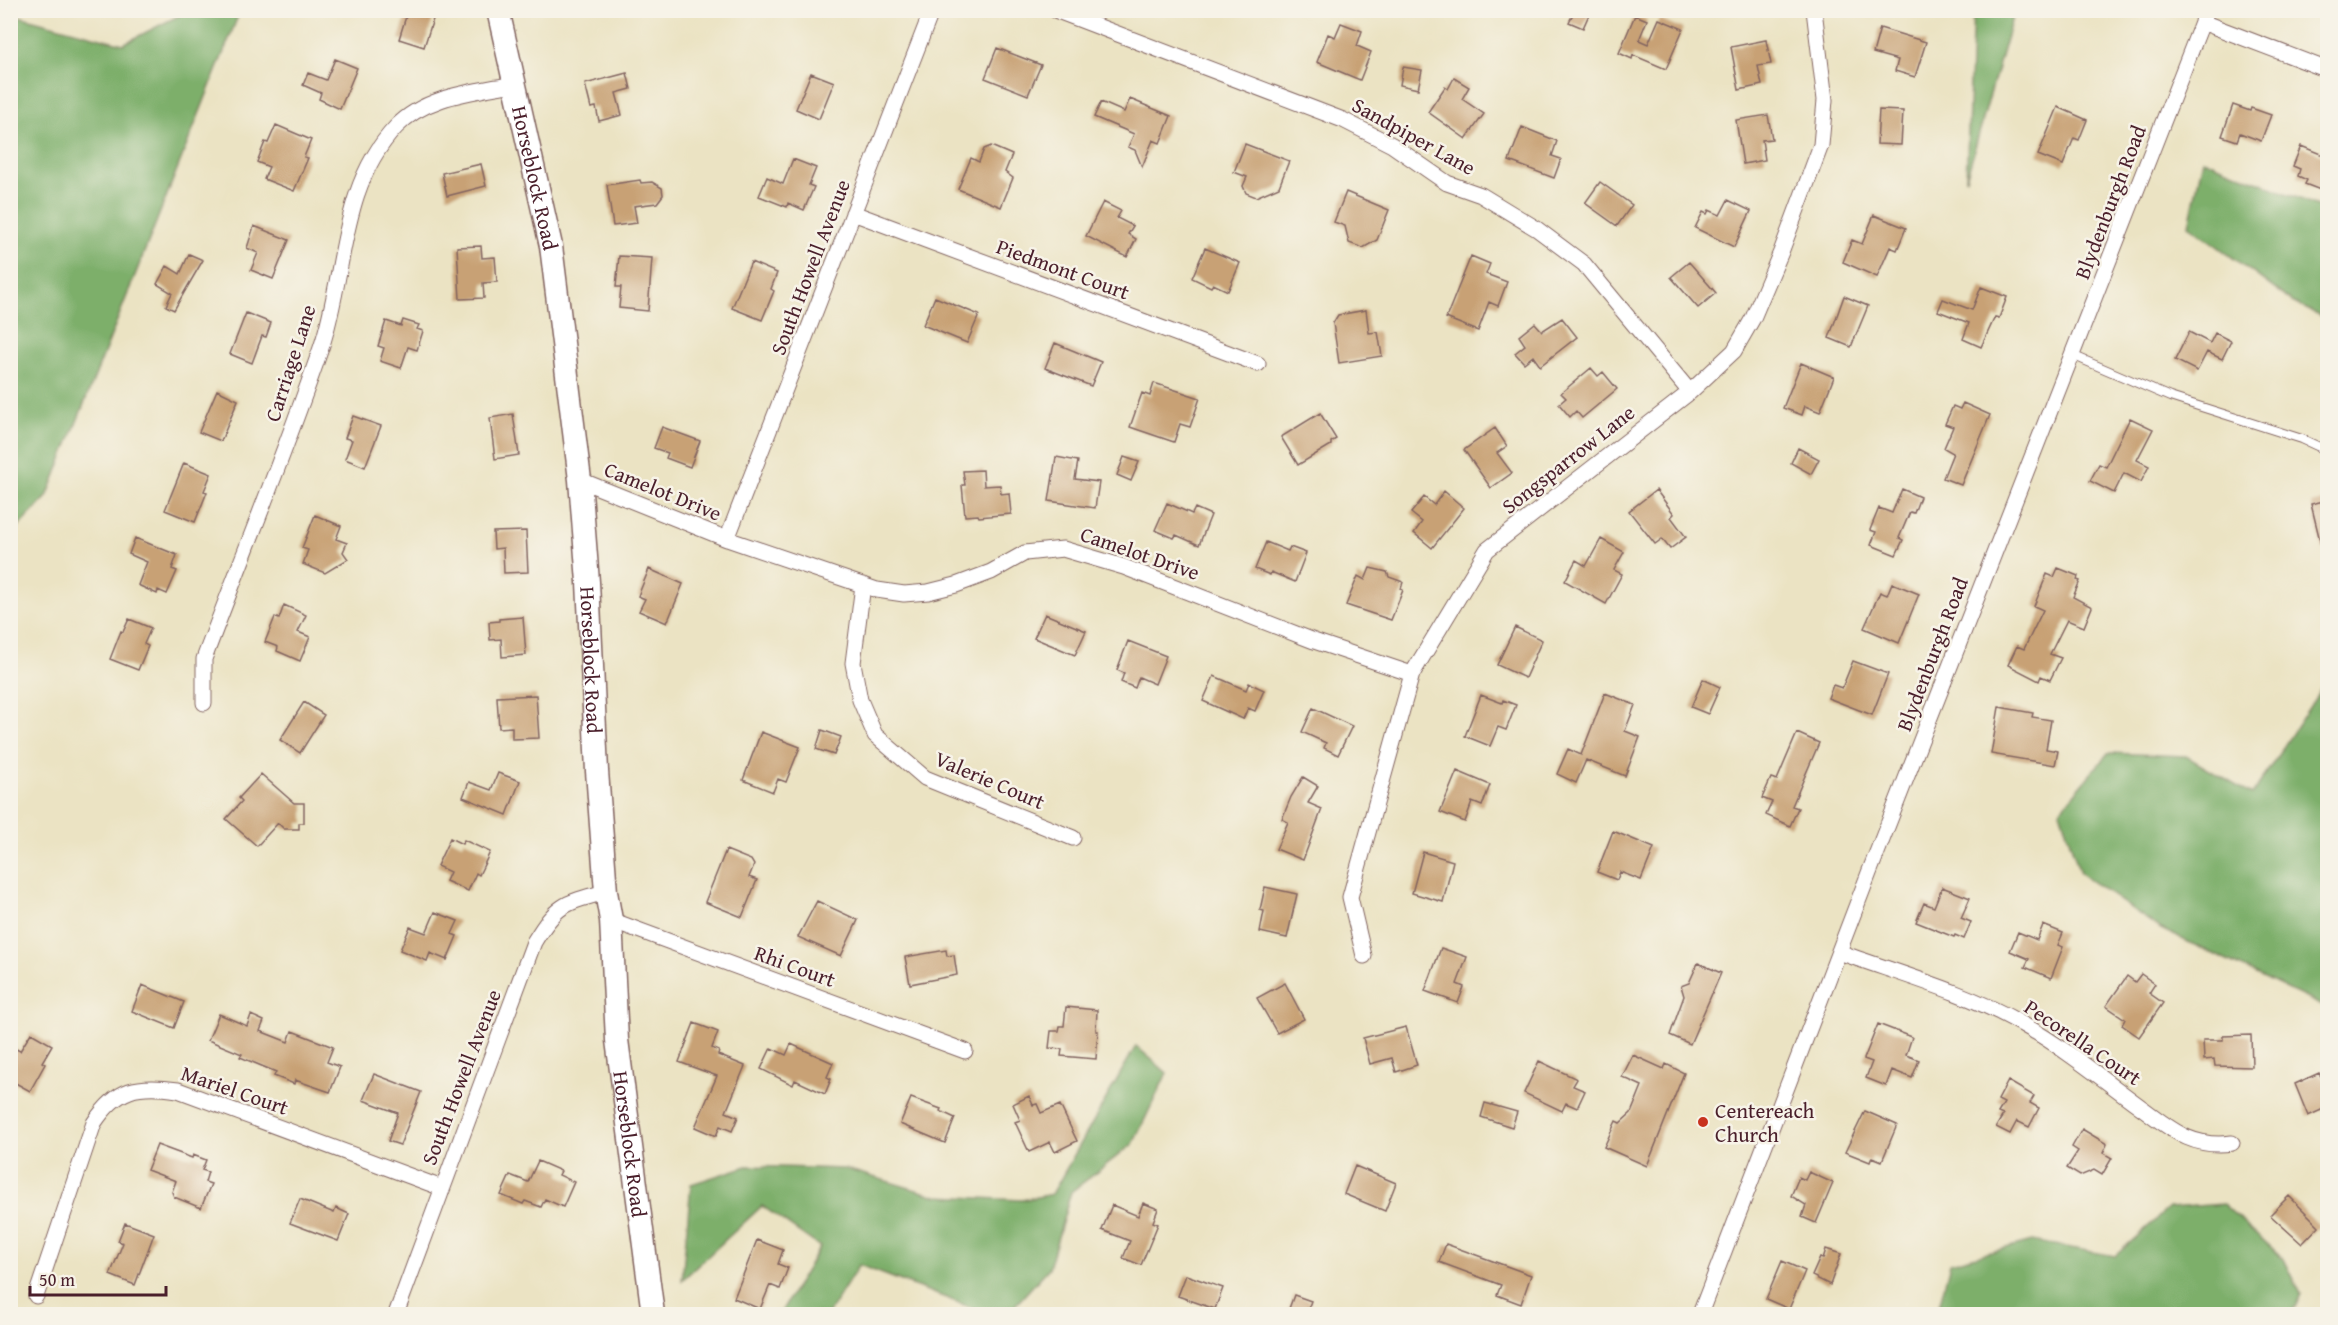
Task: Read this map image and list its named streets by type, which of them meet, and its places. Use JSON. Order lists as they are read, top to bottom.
{
  "streets": {
    "street": [
      "Sandpiper Lane",
      "Horseblock Road",
      "Blydenburgh Road",
      "South Howell Avenue",
      "Piedmont Court",
      "Carriage Lane",
      "Songsparrow Lane",
      "Camelot Drive",
      "Valerie Court",
      "Rhi Court",
      "Pecorella Court",
      "Mariel Court"
    ]
  },
  "crossings": [
    ["Sandpiper Lane", "Songsparrow Lane"],
    ["Horseblock Road", "South Howell Avenue"],
    ["Horseblock Road", "Carriage Lane"],
    ["Horseblock Road", "Camelot Drive"],
    ["Horseblock Road", "Rhi Court"],
    ["Blydenburgh Road", "Pecorella Court"],
    ["South Howell Avenue", "Piedmont Court"],
    ["South Howell Avenue", "Camelot Drive"],
    ["South Howell Avenue", "Mariel Court"],
    ["Songsparrow Lane", "Camelot Drive"],
    ["Camelot Drive", "Valerie Court"]
  ],
  "places": ["Centereach Church"],
  "scale_bar": "50 m"
}
